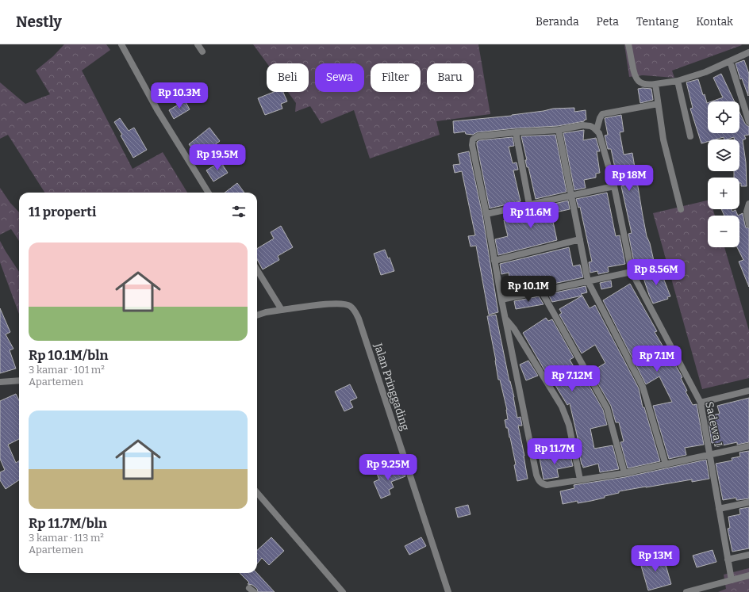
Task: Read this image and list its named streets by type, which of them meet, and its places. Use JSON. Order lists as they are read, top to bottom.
{
  "streets": {
    "street": ["Jalan Pringgading", "Sadewa I"]
  },
  "page": {
    "header": "Nestly",
    "nav": [
      "Beranda",
      "Peta",
      "Tentang",
      "Kontak"
    ],
    "chip": [
      "Beli",
      "Sewa",
      "Filter",
      "Baru"
    ],
    "price": [
      "Rp 10.3M",
      "Rp 19.5M",
      "Rp 18M",
      "Rp 11.6M",
      "Rp 8.56M",
      "Rp 10.1M",
      "Rp 7.1M",
      "Rp 7.12M",
      "Rp 11.7M",
      "Rp 9.25M",
      "Rp 13M"
    ],
    "map_buttons": ["+", "−"],
    "heading": "11 properti",
    "list": [
      {
        "name": "Rp 10.1M/bln",
        "note": "3 kamar · 101 m² · Apartemen"
      },
      {
        "name": "Rp 11.7M/bln",
        "note": "3 kamar · 113 m² · Apartemen"
      }
    ]
  }
}
